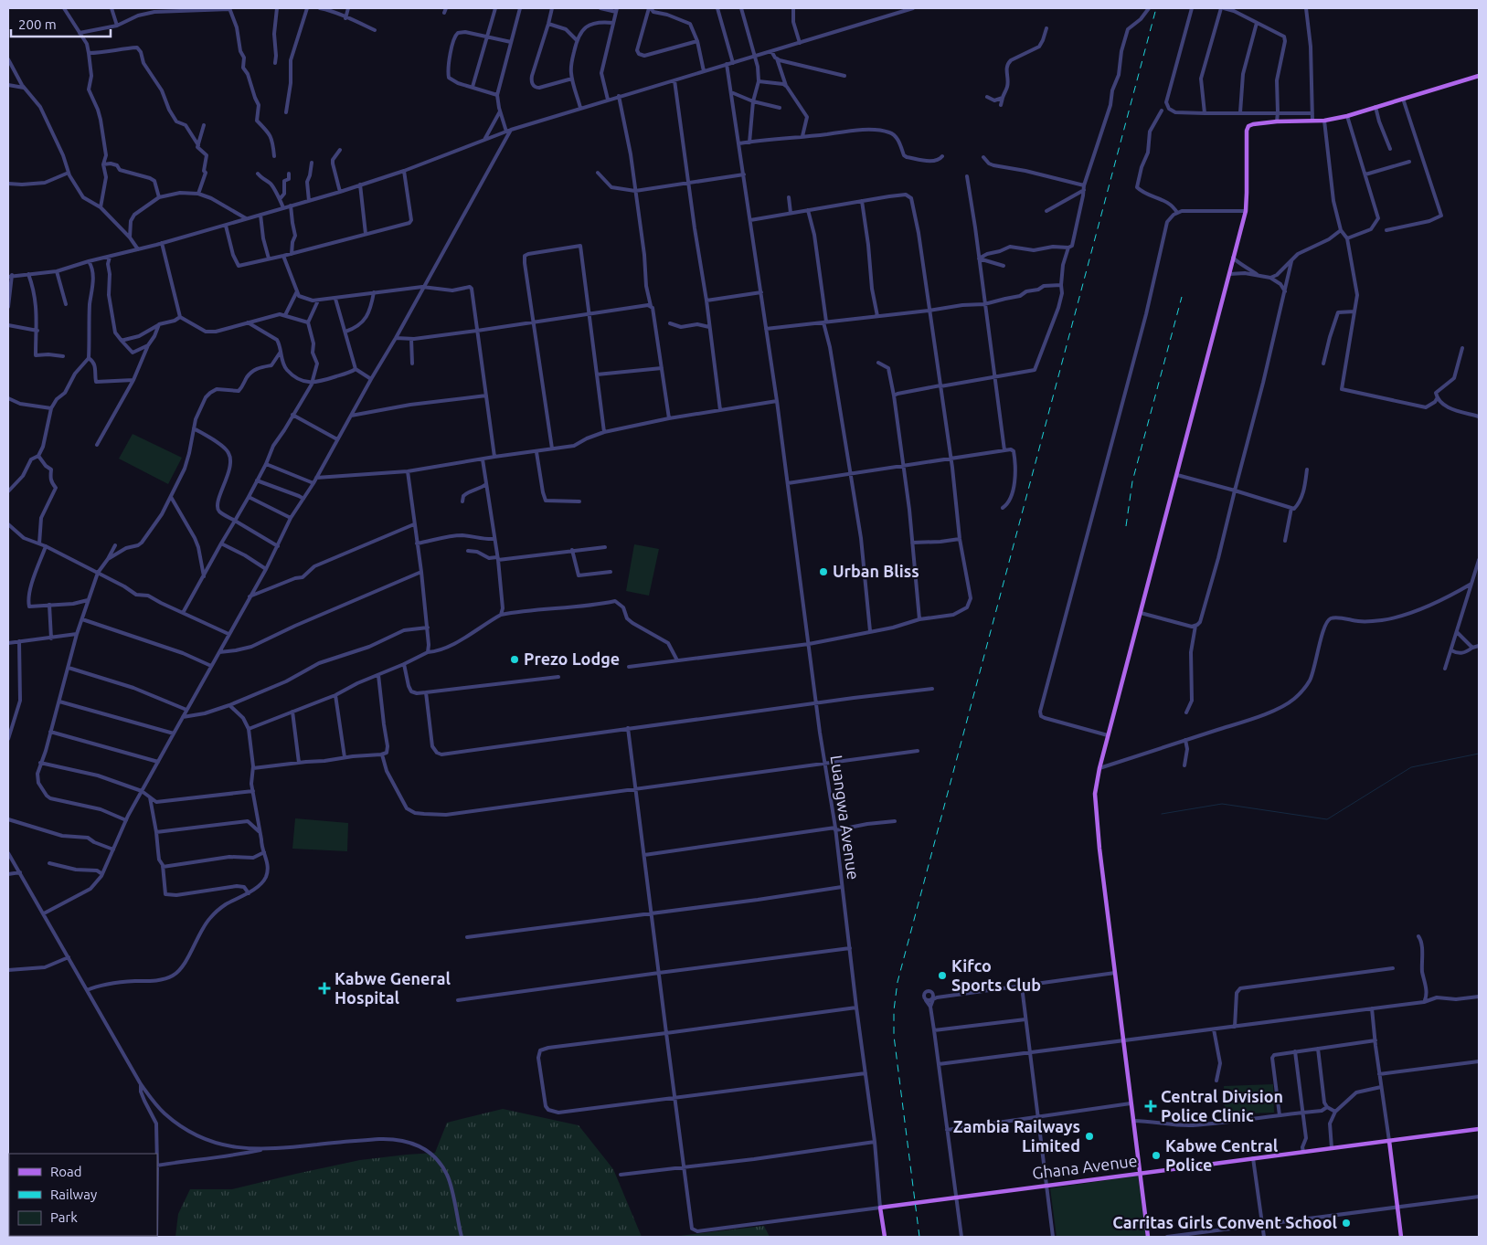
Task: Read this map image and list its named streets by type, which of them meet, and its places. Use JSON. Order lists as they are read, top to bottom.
{
  "streets": {
    "main road": ["Luangwa Avenue", "Ghana Avenue"]
  },
  "crossings": [
    ["Luangwa Avenue", "Ghana Avenue"]
  ],
  "places": {
    "other": [
      "Urban Bliss",
      "Prezo Lodge",
      "Kifco Sports Club",
      "Zambia Railways Limited",
      "Kabwe Central Police",
      "Carritas Girls Convent School"
    ],
    "health": ["Kabwe General Hospital", "Central Division Police Clinic"]
  },
  "legend": ["Road", "Railway", "Park"],
  "scale_bar": "200 m"
}
